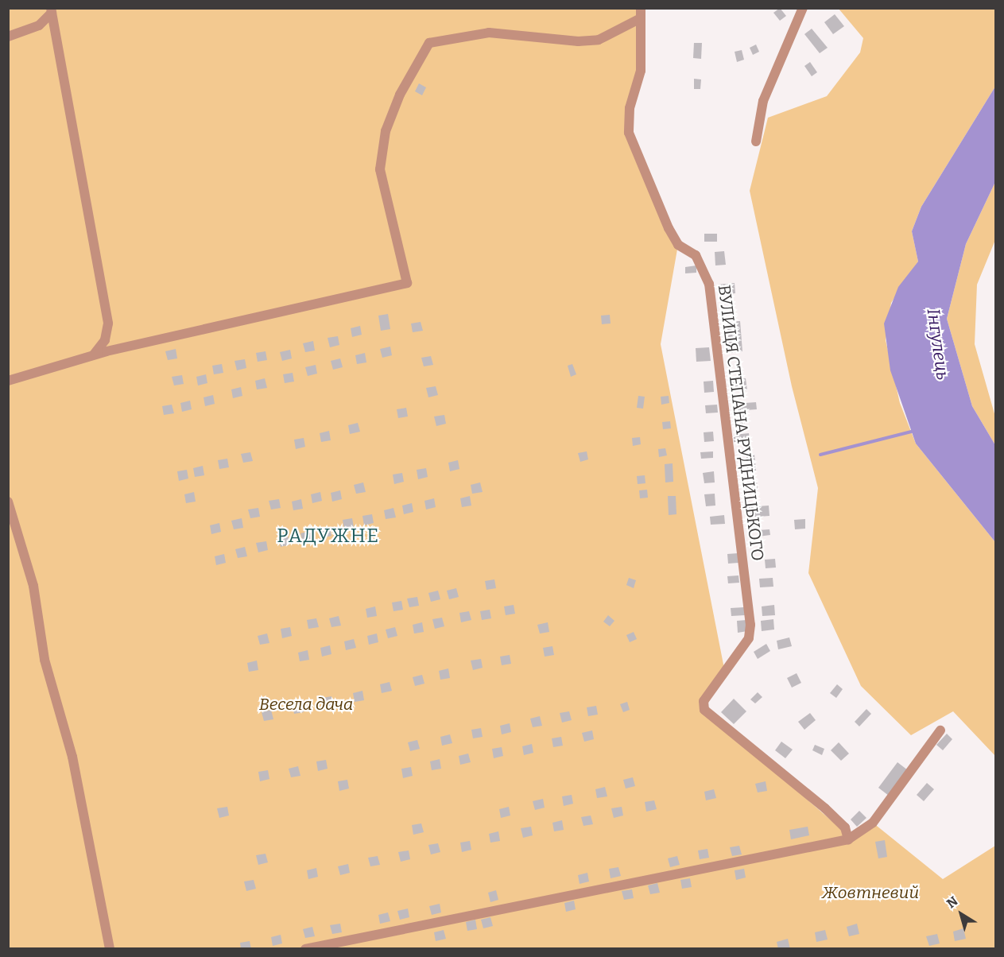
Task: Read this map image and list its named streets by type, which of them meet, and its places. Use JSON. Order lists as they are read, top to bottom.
{
  "streets": {
    "street": ["ВУЛИЦЯ СТЕПАНА РУДНИЦЬКОГО"]
  },
  "districts": ["РАДУЖНЕ"],
  "water": ["Інгулець"],
  "parks": ["Весела дача", "Жовтневий"],
  "north": "top left"
}
